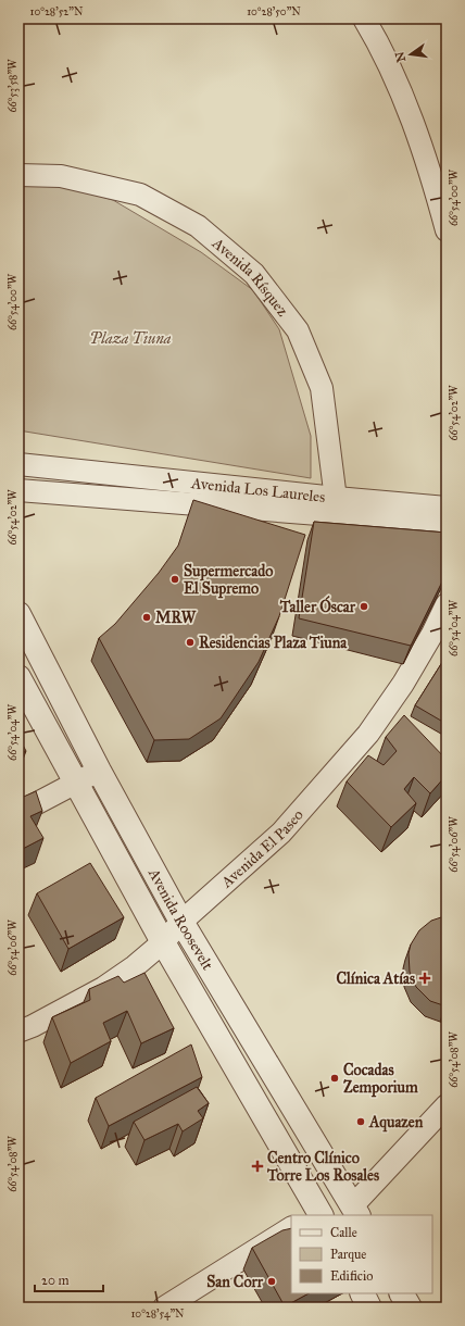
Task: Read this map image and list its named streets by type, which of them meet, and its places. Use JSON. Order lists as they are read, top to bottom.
{
  "streets": {
    "street": [
      "Avenida Rísquez",
      "Avenida Los Laureles",
      "Avenida El Paseo",
      "Avenida Roosevelt"
    ]
  },
  "crossings": [
    ["Avenida Rísquez", "Avenida Los Laureles"],
    ["Avenida El Paseo", "Avenida Roosevelt"]
  ],
  "parks": ["Plaza Tiuna"],
  "places": {
    "other": [
      "Supermercado El Supremo",
      "Taller Óscar",
      "MRW",
      "Residencias Plaza Tiuna",
      "Cocadas Zemporium",
      "Aquazen",
      "San Corr"
    ],
    "health": ["Clínica Atías", "Centro Clínico Torre Los Rosales"]
  },
  "legend": ["Calle", "Parque", "Edificio"],
  "scale_bar": "20 m",
  "north": "left",
  "coordinates": [
    "10°28'52\"N",
    "10°28'50\"N",
    "66°53'58\"W",
    "66°54'00\"W",
    "66°54'02\"W",
    "66°54'04\"W",
    "66°54'06\"W",
    "66°54'08\"W",
    "10°28'54\"N"
  ]
}
